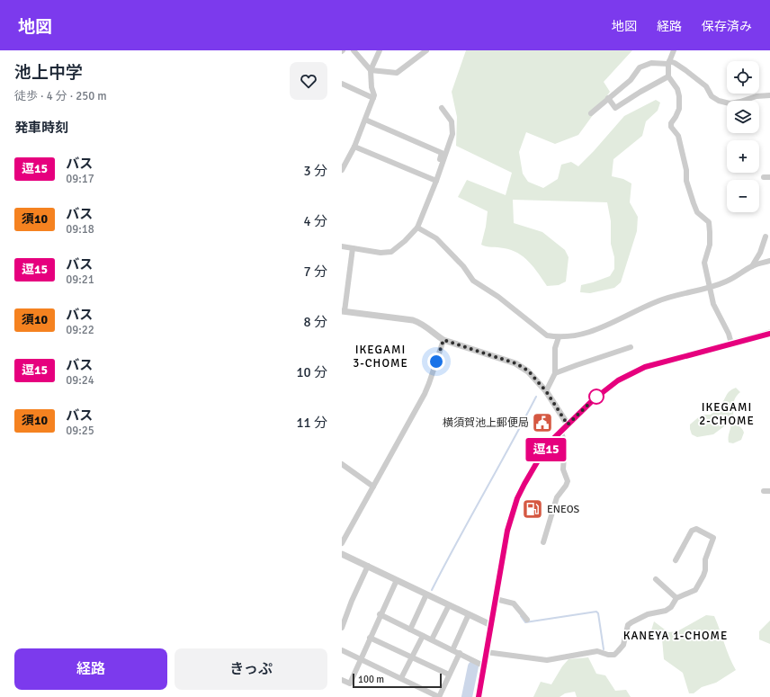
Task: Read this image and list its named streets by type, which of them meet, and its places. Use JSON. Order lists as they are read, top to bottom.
{
  "districts": ["IKEGAMI 3-CHOME", "IKEGAMI 2-CHOME", "KANEYA 1-CHOME"],
  "places": {
    "public building": ["横須賀池上郵便局"],
    "fuel station": ["ENEOS"]
  },
  "lines": ["bus line 逗15"],
  "scale_bar": "100 m",
  "page": {
    "header": "地図",
    "nav": ["地図", "経路", "保存済み"],
    "heading": [
      ["池上中学", "徒歩 · 4 分 · 250 m"],
      "発車時刻"
    ],
    "on_map": "逗15",
    "map_buttons": ["+", "−"],
    "list": [
      {
        "mark": "逗15",
        "name": "バス",
        "note": "09:17",
        "value": "3 分"
      },
      {
        "mark": "須10",
        "name": "バス",
        "note": "09:18",
        "value": "4 分"
      },
      {
        "mark": "逗15",
        "name": "バス",
        "note": "09:21",
        "value": "7 分"
      },
      {
        "mark": "須10",
        "name": "バス",
        "note": "09:22",
        "value": "8 分"
      },
      {
        "mark": "逗15",
        "name": "バス",
        "note": "09:24",
        "value": "10 分"
      },
      {
        "mark": "須10",
        "name": "バス",
        "note": "09:25",
        "value": "11 分"
      }
    ],
    "buttons": ["経路", "きっぷ"],
    "scale": "100 m"
  }
}
